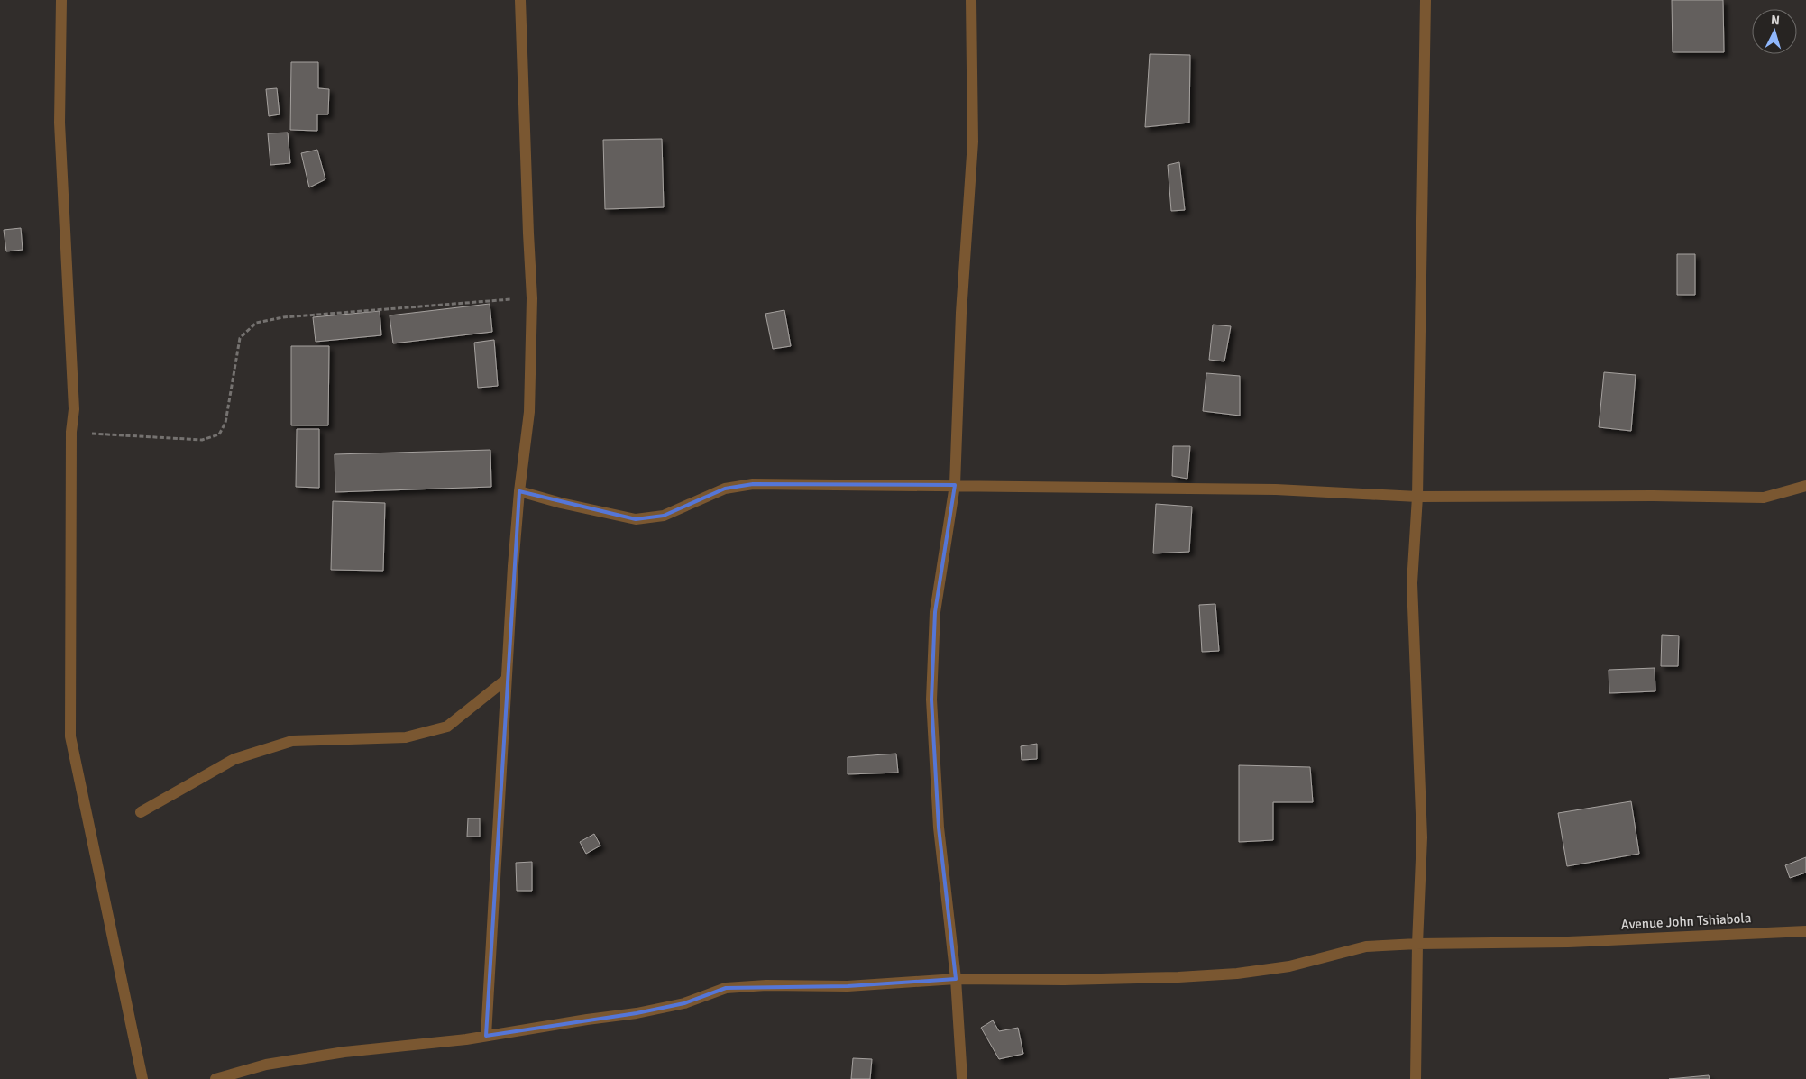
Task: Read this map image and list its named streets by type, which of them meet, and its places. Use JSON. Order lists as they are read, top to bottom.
{
  "streets": {
    "street": ["Avenue John Tshiabola"]
  },
  "north": "top"
}
